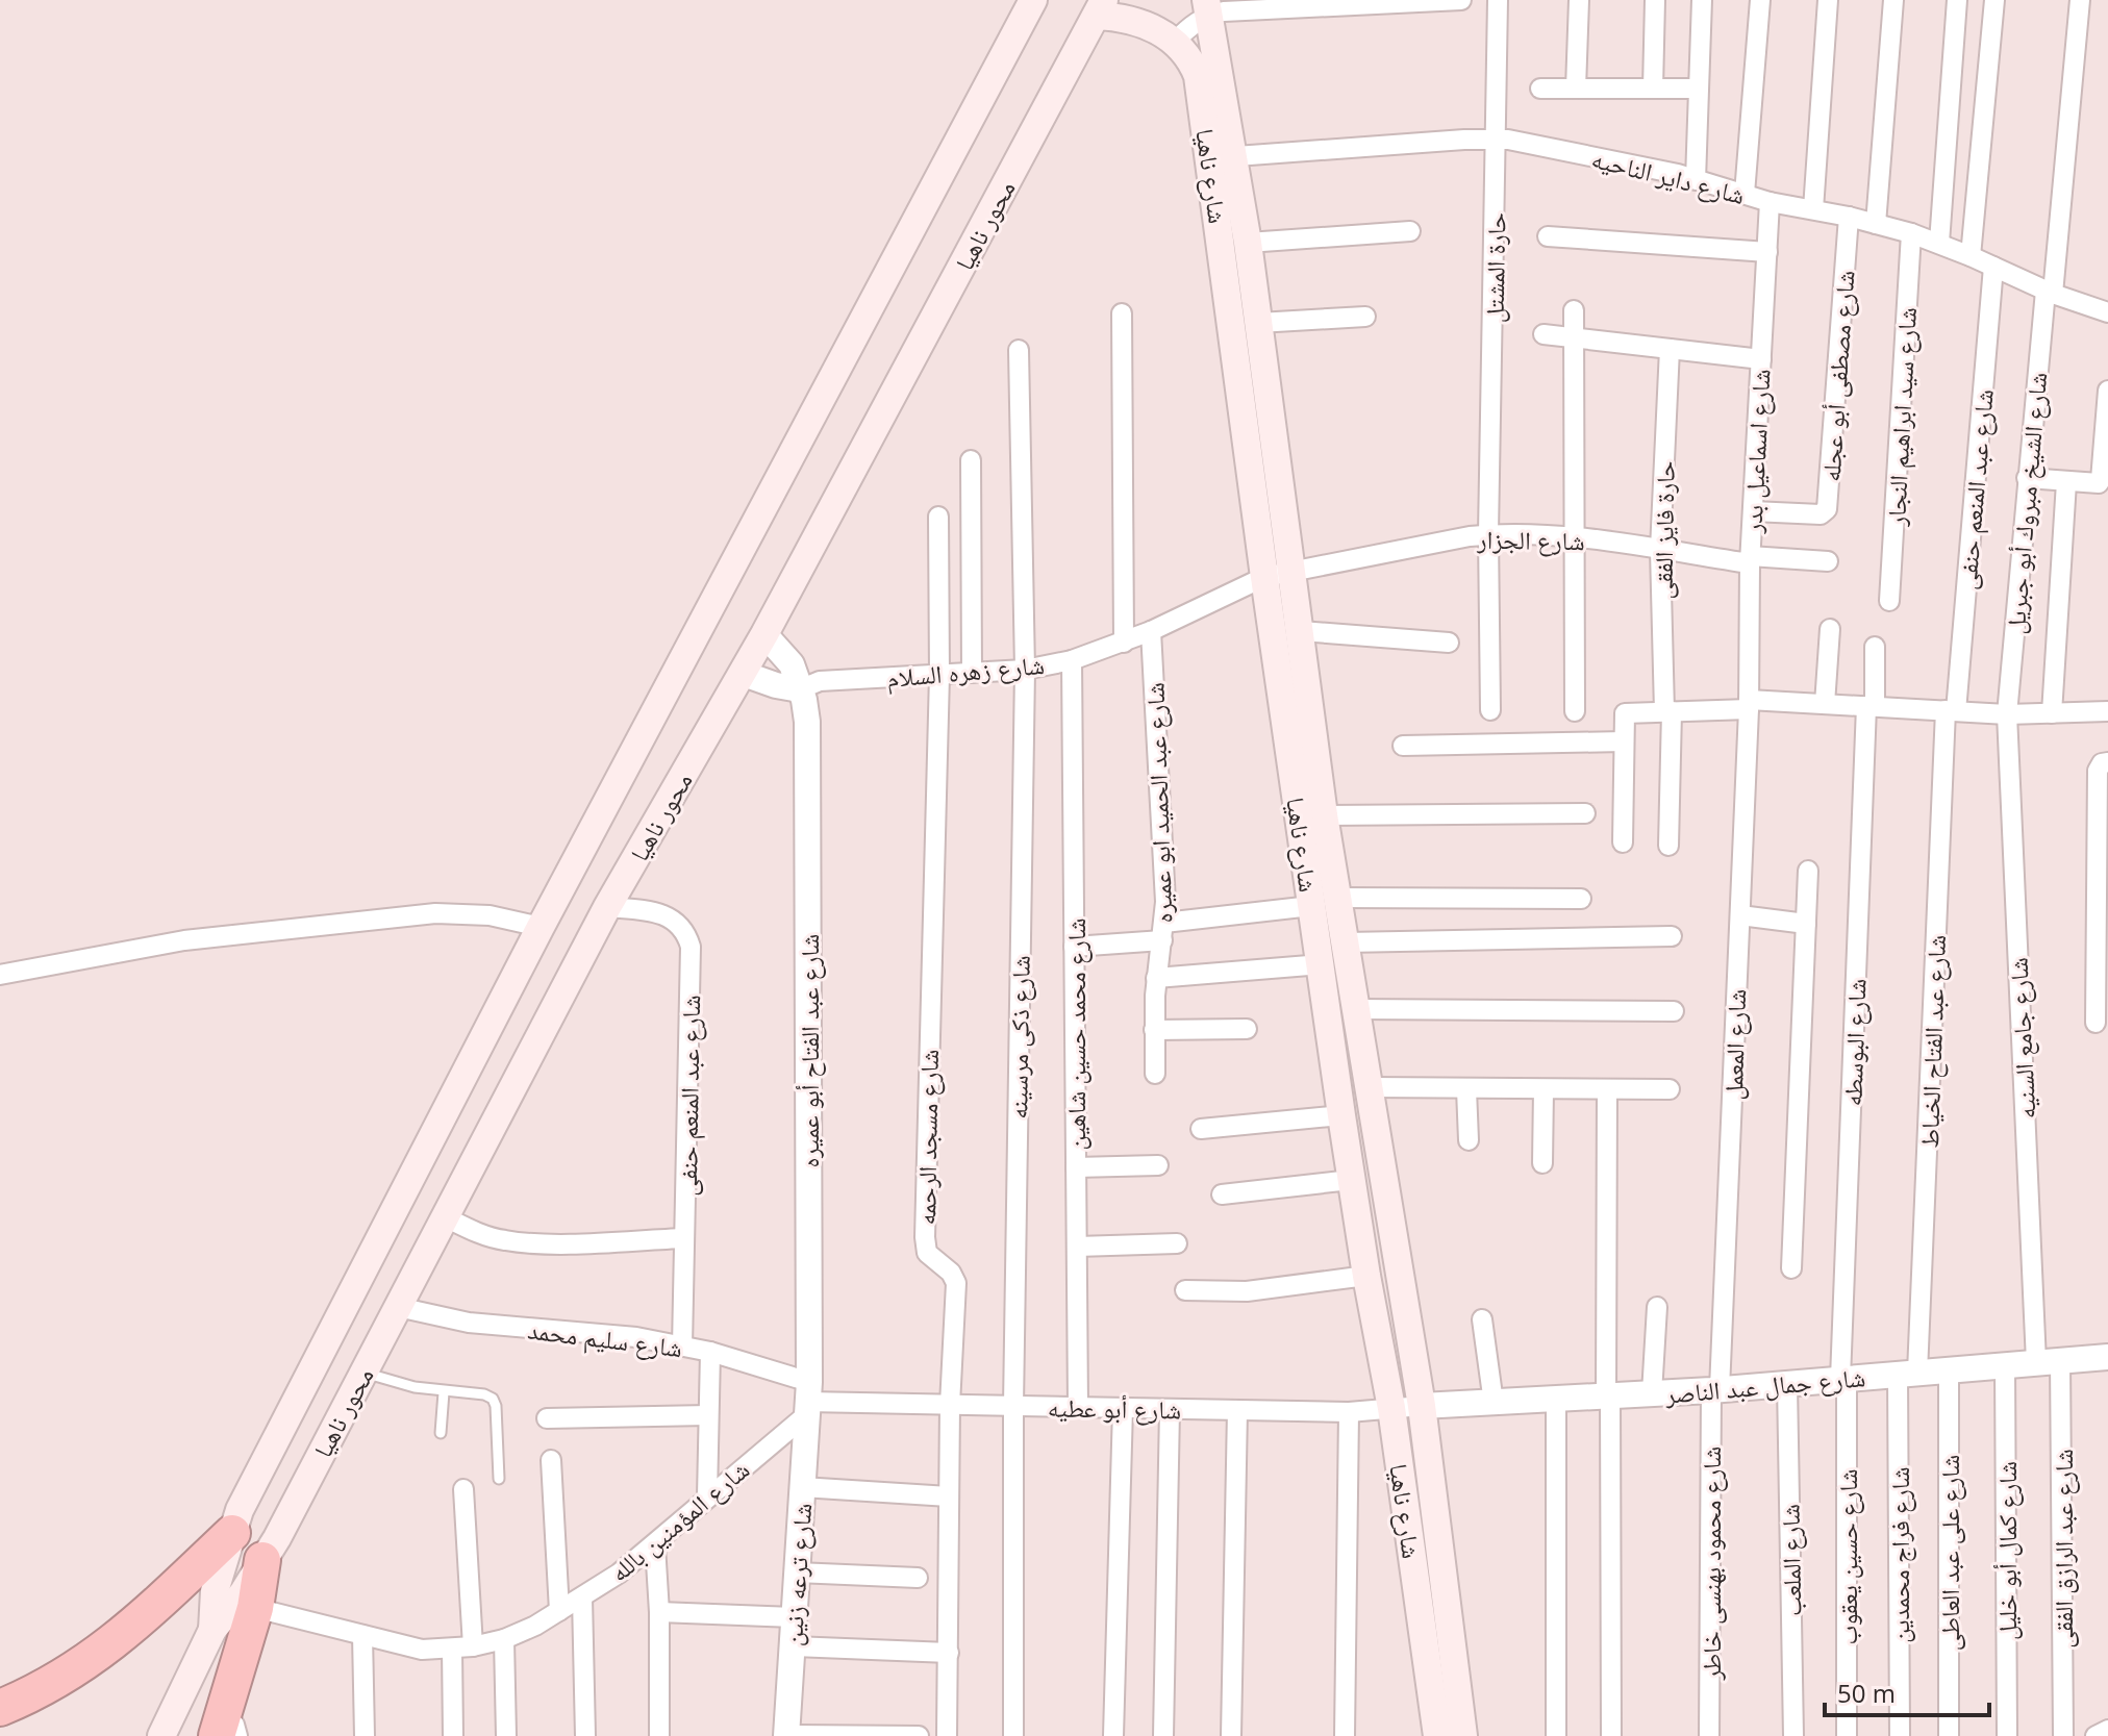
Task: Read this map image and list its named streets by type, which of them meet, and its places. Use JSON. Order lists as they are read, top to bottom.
{
  "streets": {
    "main road": ["شارع ناهيا", "محور ناهيا"],
    "street": [
      "شارع داير الناحيه",
      "حارة المشتل",
      "شارع مصطفى أبو عجله",
      "شارع سيد ابراهيم النجار",
      "شارع اسماعيل بدر",
      "شارع عبد المنعم حنفى",
      "شارع الشيخ مبروك أبو جبريل",
      "حارة فايز الفقى",
      "شارع الجزار",
      "شارع زهره السلام",
      "شارع عبد الحميد ابو عميره",
      "شارع محمد حسين شاهين",
      "شارع ذكى مرسينه",
      "شارع جامع السنيه",
      "شارع عبد الفتاح الخياط",
      "شارع البوسطه",
      "شارع المعمل",
      "شارع عبد الفتاح أبو عميره",
      "شارع مسجد الرحمه",
      "شارع سليم محمد",
      "شارع جمال عبد الناصر",
      "شارع أبو عطيه",
      "شارع المؤمنين بالله",
      "شارع عبد الرازق الفقى",
      "شارع كمال أبو خليل",
      "شارع على عبد العاطى",
      "شارع فراج محمدين",
      "شارع حسين يعقوب",
      "شارع الملعب",
      "شارع محمود بهنسى خاطر",
      "شارع ترعه زنين"
    ]
  },
  "crossings": [
    ["شارع ناهيا", "شارع داير الناحيه"],
    ["شارع ناهيا", "محور ناهيا"],
    ["شارع ناهيا", "شارع الجزار"],
    ["شارع ناهيا", "شارع زهره السلام"],
    ["شارع ناهيا", "شارع جمال عبد الناصر"],
    ["شارع ناهيا", "شارع أبو عطيه"],
    ["شارع داير الناحيه", "حارة المشتل"],
    ["شارع داير الناحيه", "شارع مصطفى أبو عجله"],
    ["شارع داير الناحيه", "شارع سيد ابراهيم النجار"],
    ["شارع داير الناحيه", "شارع اسماعيل بدر"],
    ["شارع داير الناحيه", "شارع عبد المنعم حنفى"],
    ["شارع داير الناحيه", "شارع الشيخ مبروك أبو جبريل"],
    ["محور ناهيا", "شارع عبد المنعم حنفى"],
    ["محور ناهيا", "شارع عبد الفتاح أبو عميره"],
    ["محور ناهيا", "شارع سليم محمد"],
    ["حارة المشتل", "شارع الجزار"],
    ["شارع مصطفى أبو عجله", "شارع اسماعيل بدر"],
    ["شارع اسماعيل بدر", "شارع الجزار"],
    ["شارع اسماعيل بدر", "شارع المعمل"],
    ["شارع عبد المنعم حنفى", "شارع عبد الفتاح الخياط"],
    ["شارع عبد المنعم حنفى", "شارع سليم محمد"],
    ["شارع الشيخ مبروك أبو جبريل", "شارع جامع السنيه"],
    ["حارة فايز الفقى", "شارع الجزار"],
    ["شارع الجزار", "شارع زهره السلام"],
    ["شارع زهره السلام", "شارع عبد الحميد ابو عميره"],
    ["شارع زهره السلام", "شارع محمد حسين شاهين"],
    ["شارع زهره السلام", "شارع ذكى مرسينه"],
    ["شارع زهره السلام", "شارع عبد الفتاح أبو عميره"],
    ["شارع زهره السلام", "شارع مسجد الرحمه"],
    ["شارع محمد حسين شاهين", "شارع أبو عطيه"],
    ["شارع ذكى مرسينه", "شارع أبو عطيه"],
    ["شارع جامع السنيه", "شارع جمال عبد الناصر"],
    ["شارع جامع السنيه", "شارع عبد الرازق الفقى"],
    ["شارع عبد الفتاح الخياط", "شارع جمال عبد الناصر"],
    ["شارع عبد الفتاح الخياط", "شارع فراج محمدين"],
    ["شارع البوسطه", "شارع جمال عبد الناصر"],
    ["شارع البوسطه", "شارع حسين يعقوب"],
    ["شارع المعمل", "شارع جمال عبد الناصر"],
    ["شارع المعمل", "شارع محمود بهنسى خاطر"],
    ["شارع عبد الفتاح أبو عميره", "شارع سليم محمد"],
    ["شارع عبد الفتاح أبو عميره", "شارع أبو عطيه"],
    ["شارع عبد الفتاح أبو عميره", "شارع المؤمنين بالله"],
    ["شارع عبد الفتاح أبو عميره", "شارع ترعه زنين"],
    ["شارع مسجد الرحمه", "شارع أبو عطيه"],
    ["شارع سليم محمد", "شارع أبو عطيه"],
    ["شارع سليم محمد", "شارع المؤمنين بالله"],
    ["شارع سليم محمد", "شارع ترعه زنين"],
    ["شارع جمال عبد الناصر", "شارع أبو عطيه"],
    ["شارع جمال عبد الناصر", "شارع عبد الرازق الفقى"],
    ["شارع جمال عبد الناصر", "شارع كمال أبو خليل"],
    ["شارع جمال عبد الناصر", "شارع على عبد العاطى"],
    ["شارع جمال عبد الناصر", "شارع فراج محمدين"],
    ["شارع جمال عبد الناصر", "شارع حسين يعقوب"],
    ["شارع جمال عبد الناصر", "شارع الملعب"],
    ["شارع جمال عبد الناصر", "شارع محمود بهنسى خاطر"],
    ["شارع أبو عطيه", "شارع المؤمنين بالله"],
    ["شارع أبو عطيه", "شارع ترعه زنين"],
    ["شارع المؤمنين بالله", "شارع ترعه زنين"]
  ],
  "scale_bar": "50 m"
}
